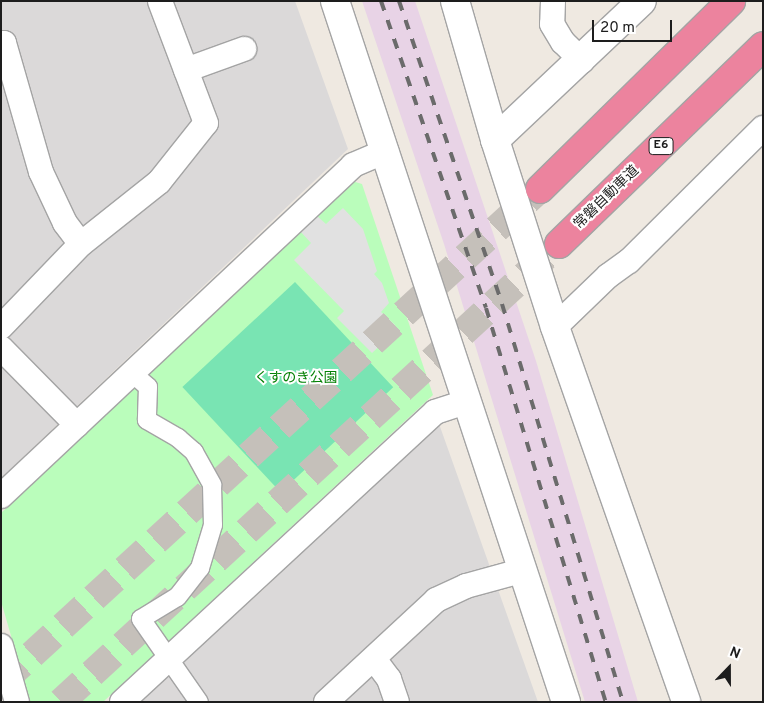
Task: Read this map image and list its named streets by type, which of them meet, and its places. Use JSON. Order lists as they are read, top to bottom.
{
  "streets": {
    "highway": ["E6", "常磐自動車道"]
  },
  "parks": ["くすのき公園"],
  "scale_bar": "20 m",
  "north": "top"
}
